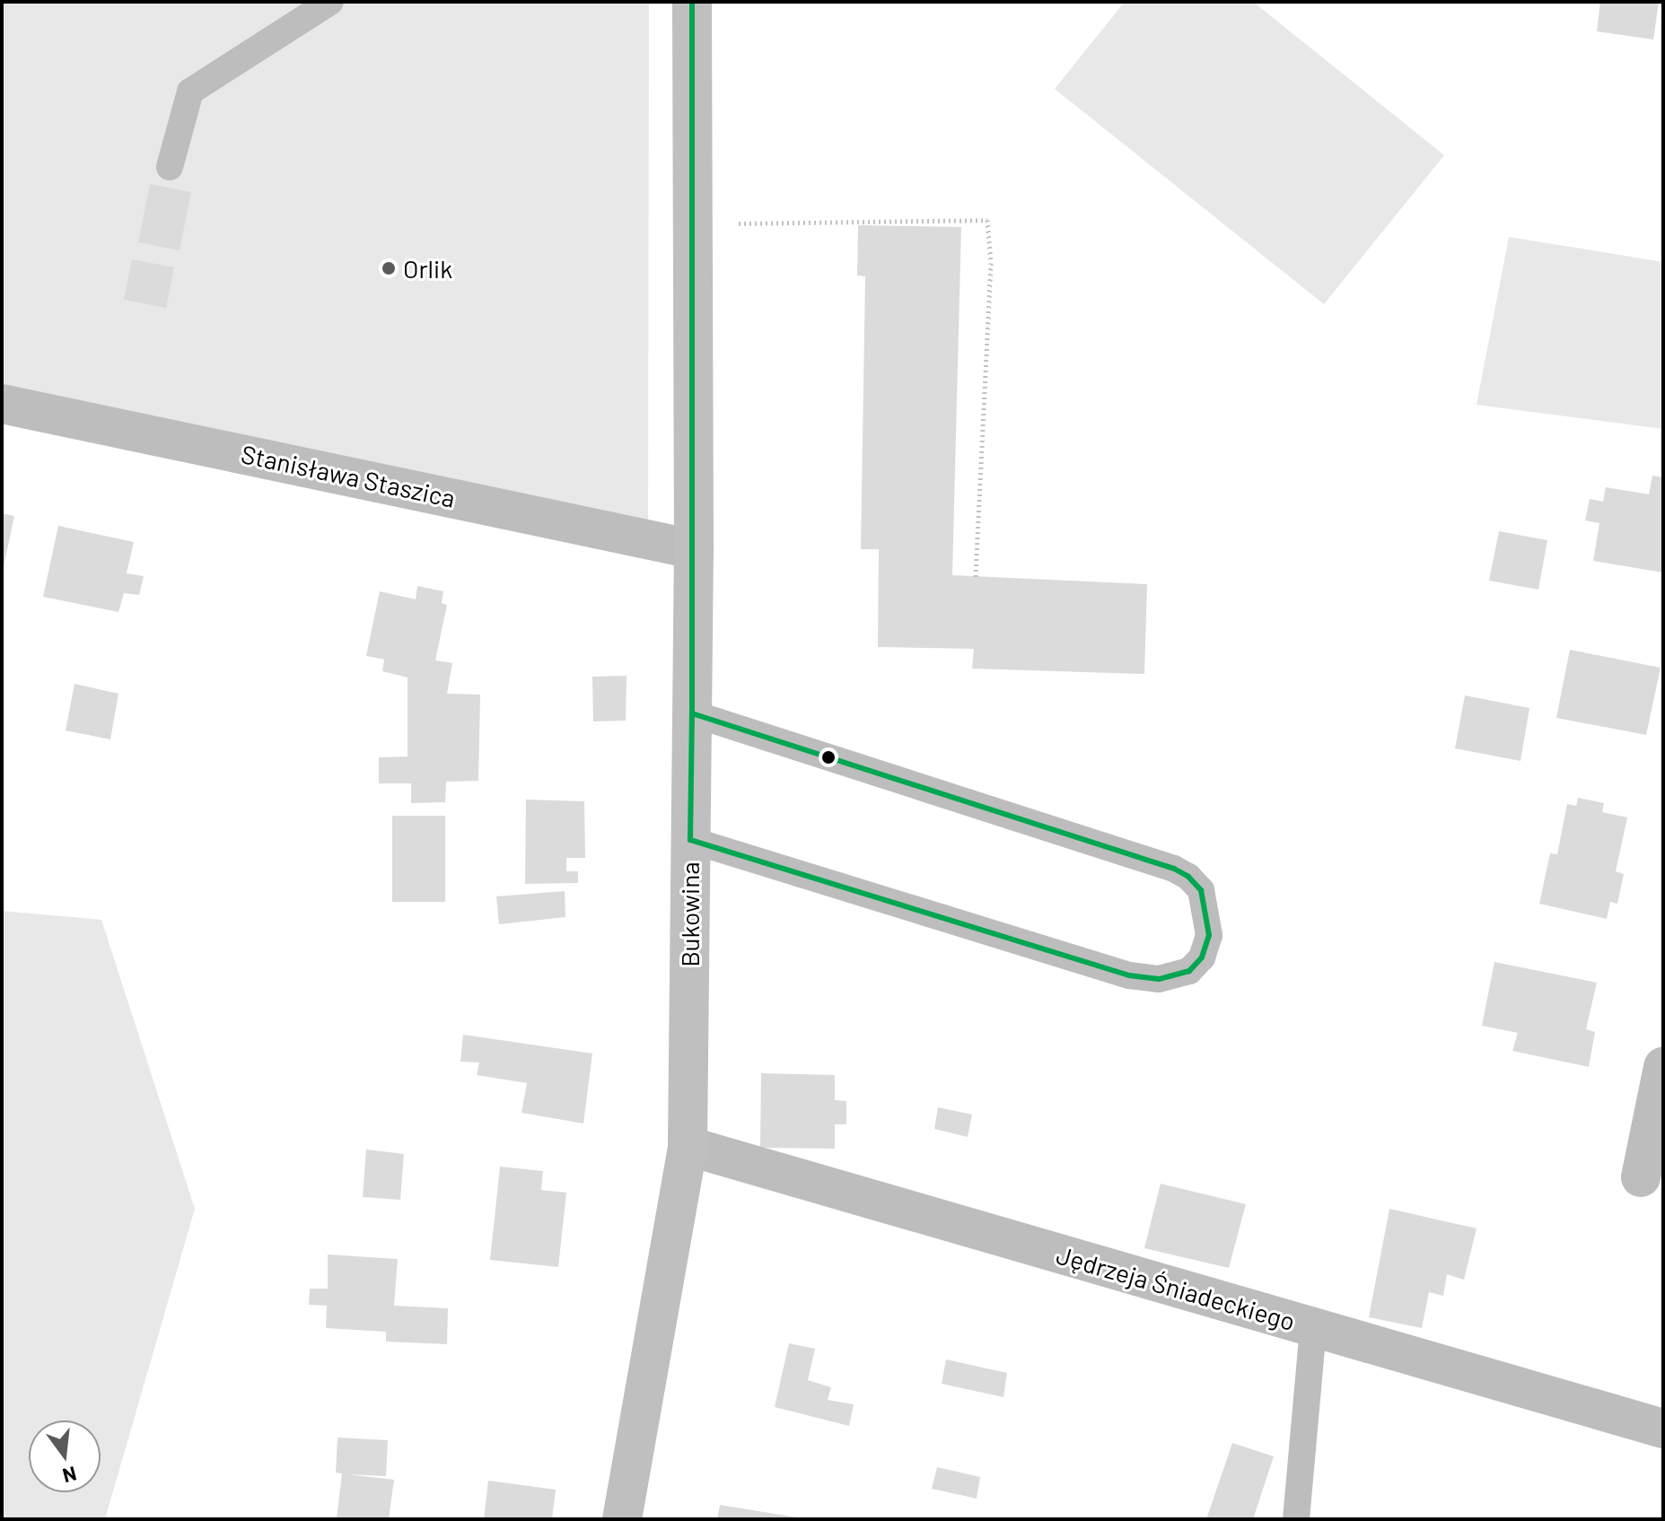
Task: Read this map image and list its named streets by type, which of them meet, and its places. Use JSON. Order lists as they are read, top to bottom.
{
  "streets": {
    "street": ["Stanisława Staszica", "Bukowina", "Jędrzeja Śniadeckiego"]
  },
  "crossings": [
    ["Stanisława Staszica", "Bukowina"],
    ["Bukowina", "Jędrzeja Śniadeckiego"]
  ],
  "places": ["Orlik"],
  "north": "bottom"
}
